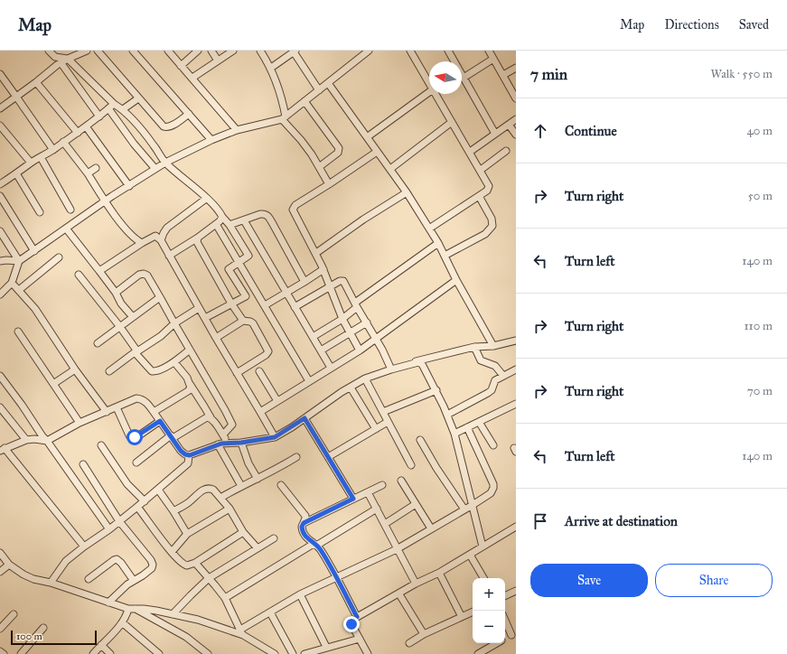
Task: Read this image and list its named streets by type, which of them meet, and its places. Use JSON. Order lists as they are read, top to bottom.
{
  "scale_bar": "100 m",
  "north": "left",
  "page": {
    "header": "Map",
    "nav": ["Map", "Directions", "Saved"],
    "heading": ["7 min", "Walk · 550 m"],
    "list": [
      ["Continue", "40 m"],
      ["Turn right", "50 m"],
      ["Turn left", "140 m"],
      ["Turn right", "110 m"],
      ["Turn right", "70 m"],
      ["Turn left", "140 m"],
      "Arrive at destination"
    ],
    "buttons": ["Save", "Share"],
    "map_buttons": ["+", "−"],
    "scale": "100 m"
  }
}
